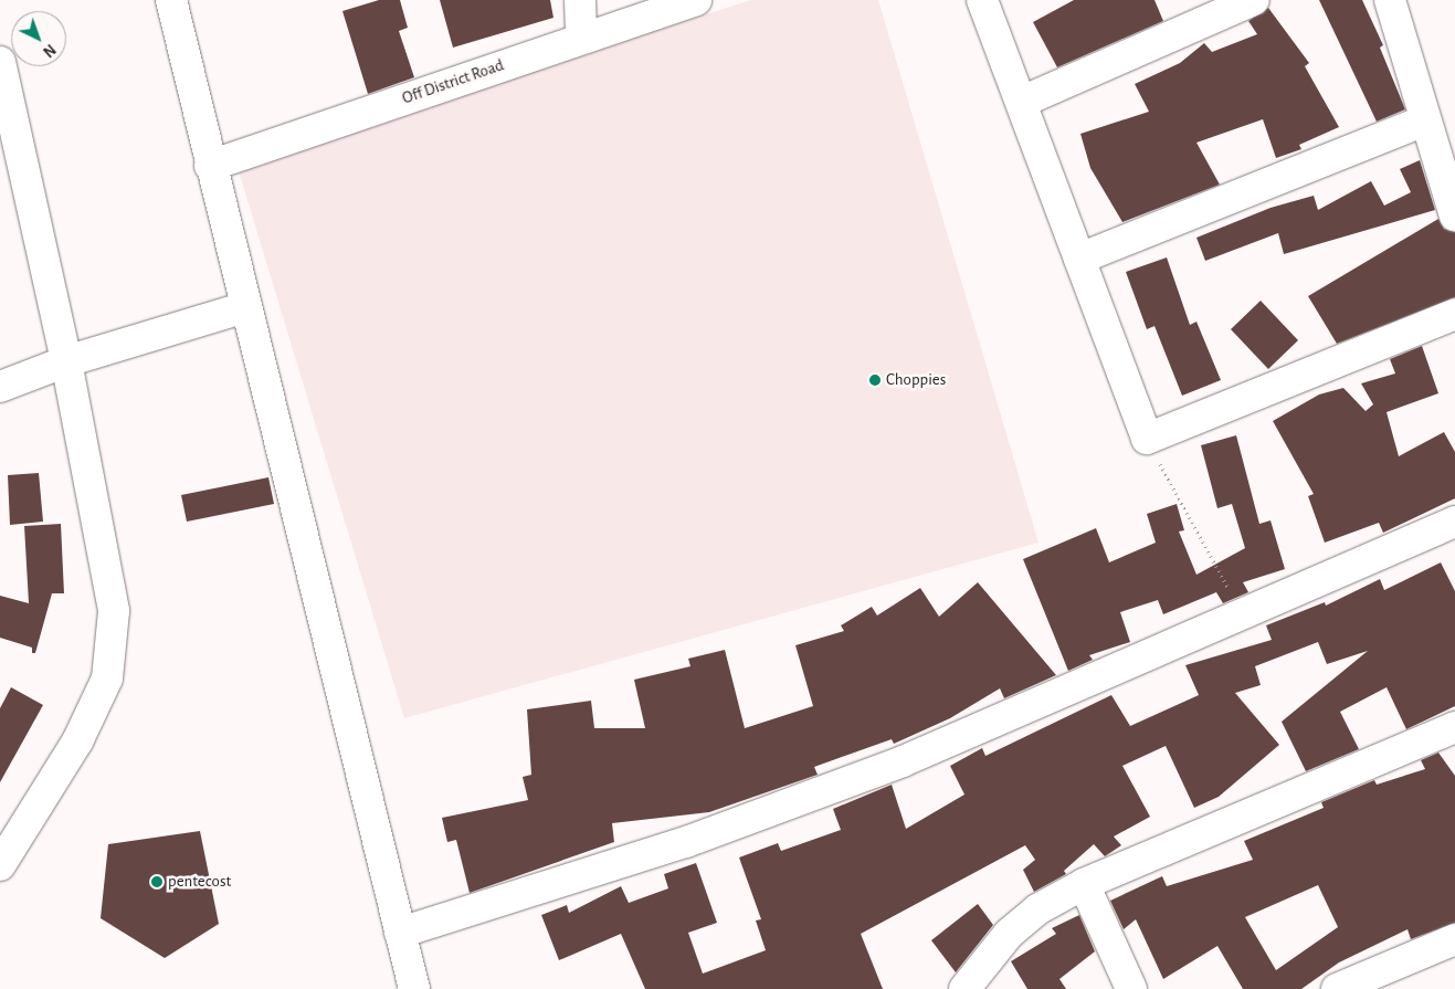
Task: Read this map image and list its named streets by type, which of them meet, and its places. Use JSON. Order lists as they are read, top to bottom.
{
  "streets": {
    "street": ["Off District Road"]
  },
  "places": ["Choppies", "pentecost"],
  "north": "bottom right"
}
